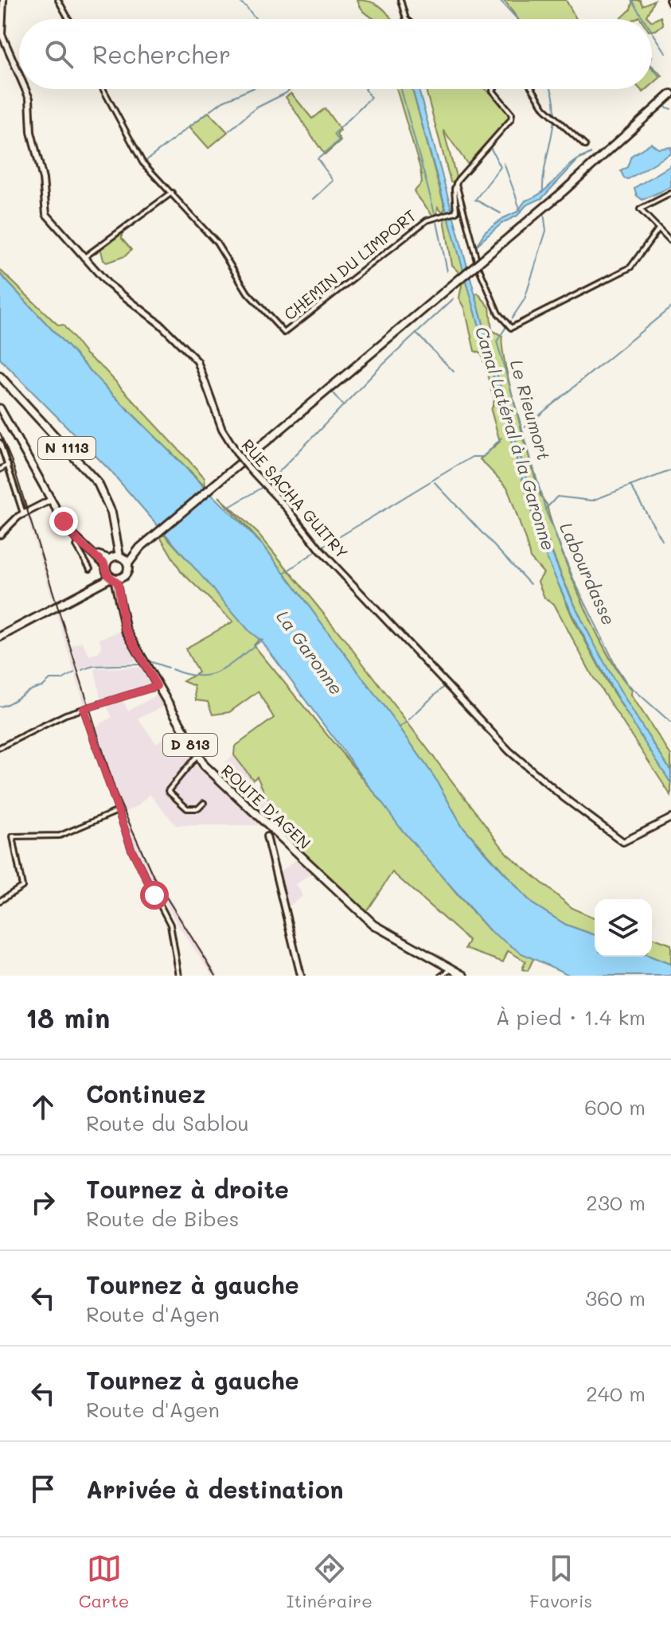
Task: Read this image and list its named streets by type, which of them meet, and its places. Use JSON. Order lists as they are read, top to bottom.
{
  "streets": {
    "main road": ["N 1113", "D 813", "ROUTE D'AGEN"],
    "street": ["CHEMIN DU LIMPORT", "RUE SACHA GUITRY"]
  },
  "crossings": [
    ["N 1113", "ROUTE D'AGEN"],
    ["D 813", "ROUTE D'AGEN"]
  ],
  "water": [
    "Le Rieumort",
    "Canal Latéral à la Garonne",
    "Labourdasse",
    "La Garonne"
  ],
  "page": {
    "search": "Rechercher",
    "heading": ["18 min", "À pied · 1.4 km"],
    "list": [
      ["Continuez", "Route du Sablou", "600 m"],
      ["Tournez à droite", "Route de Bibes", "230 m"],
      ["Tournez à gauche", "Route d'Agen", "360 m"],
      ["Tournez à gauche", "Route d'Agen", "240 m"],
      "Arrivée à destination"
    ],
    "nav": ["Carte", "Itinéraire", "Favoris"]
  }
}
